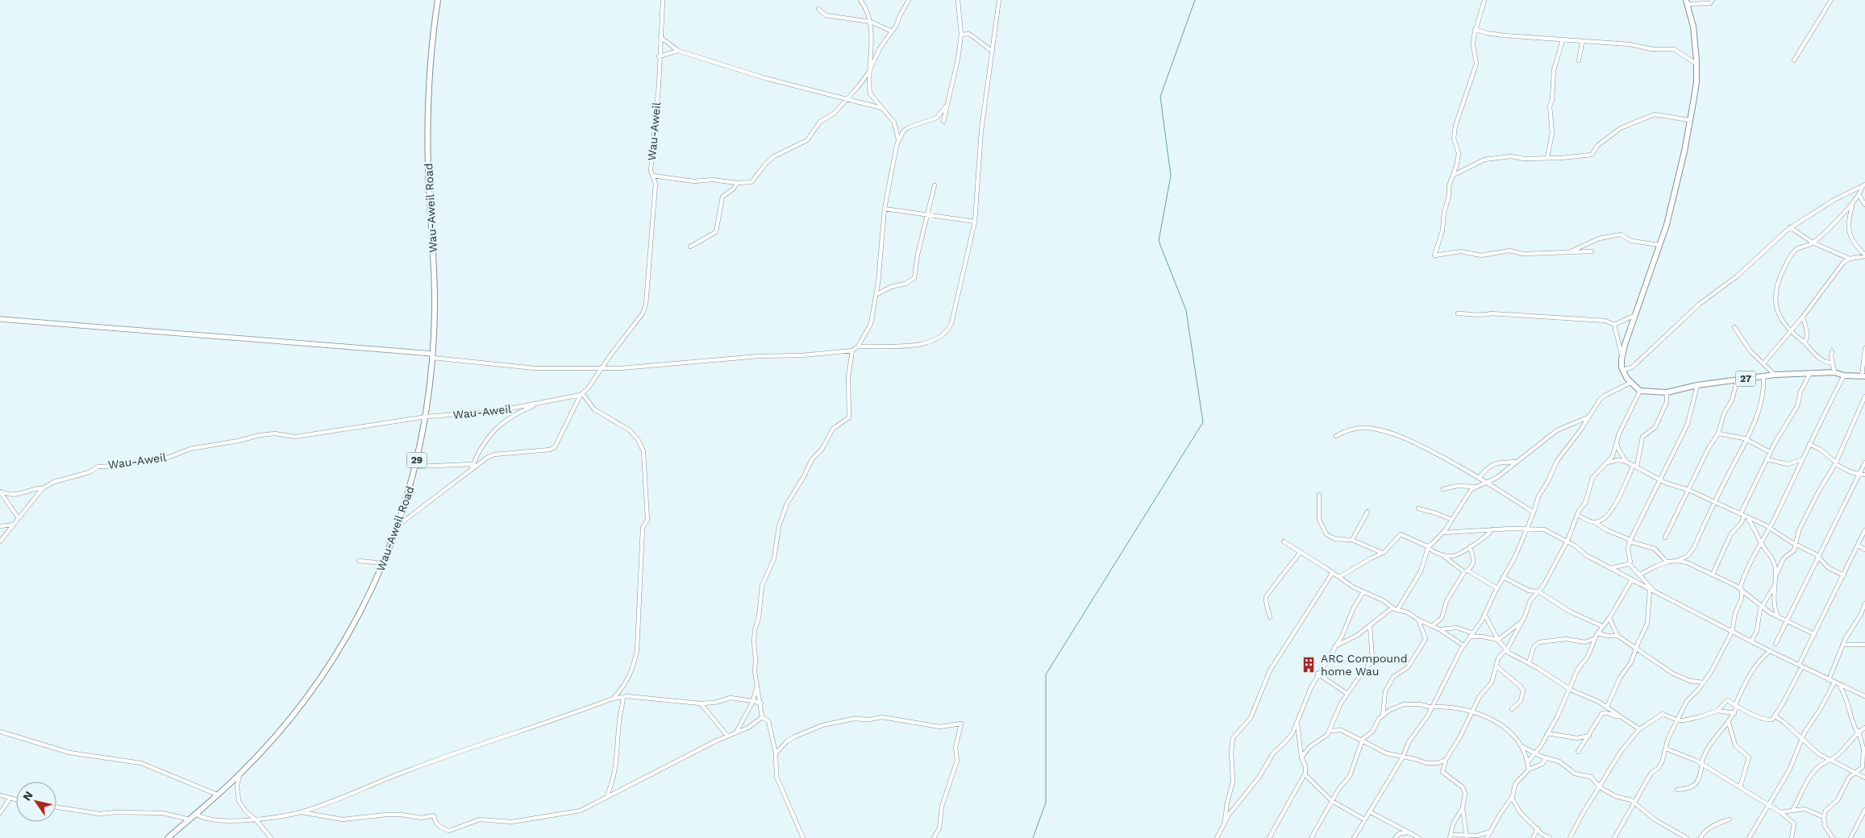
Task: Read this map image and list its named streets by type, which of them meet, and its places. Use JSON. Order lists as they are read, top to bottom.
{
  "streets": {
    "main road": ["Wau-Aweil Road", "27", "29"],
    "street": ["Wau-Aweil"]
  },
  "crossings": [
    ["Wau-Aweil", "Wau-Aweil Road"]
  ],
  "places": {
    "building": ["ARC Compound home Wau"]
  },
  "north": "top left"
}
